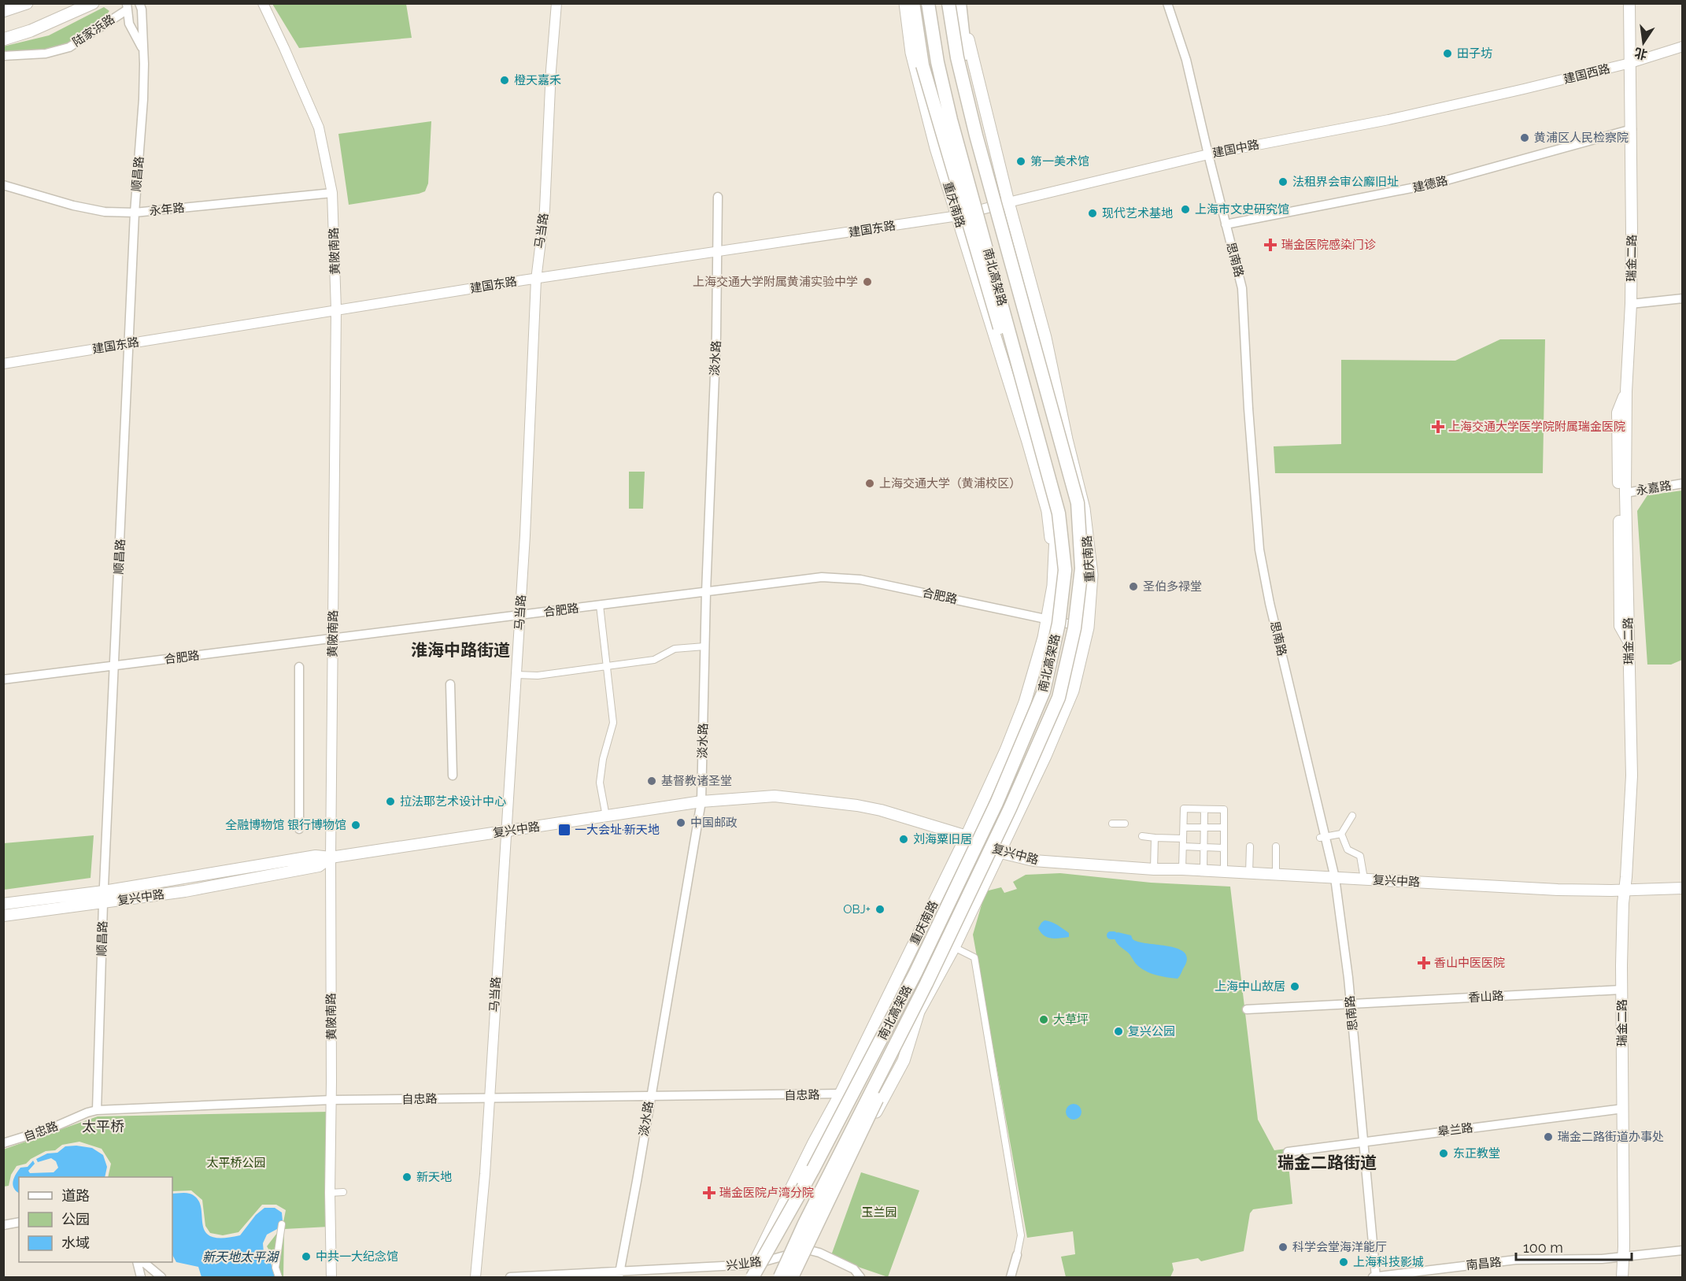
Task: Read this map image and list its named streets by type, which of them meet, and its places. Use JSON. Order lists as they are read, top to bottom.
{
  "streets": {
    "highway": ["南北高架路"],
    "main road": ["重庆南路", "瑞金二路", "复兴中路"],
    "street": [
      "陆家浜路",
      "建国西路",
      "建国中路",
      "顺昌路",
      "建德路",
      "永年路",
      "建国东路",
      "马当路",
      "黄陂南路",
      "思南路",
      "淡水路",
      "永嘉路",
      "合肥路",
      "香山路",
      "自忠路",
      "皋兰路",
      "兴业路",
      "南昌路"
    ]
  },
  "crossings": [
    ["建国西路", "建国中路"],
    ["建国西路", "瑞金二路"],
    ["建国中路", "重庆南路"],
    ["建国中路", "建国东路"],
    ["建国中路", "思南路"],
    ["顺昌路", "永年路"],
    ["顺昌路", "建国东路"],
    ["顺昌路", "合肥路"],
    ["顺昌路", "复兴中路"],
    ["顺昌路", "自忠路"],
    ["建德路", "瑞金二路"],
    ["建德路", "思南路"],
    ["重庆南路", "建国东路"],
    ["重庆南路", "南北高架路"],
    ["重庆南路", "合肥路"],
    ["重庆南路", "复兴中路"],
    ["重庆南路", "自忠路"],
    ["重庆南路", "兴业路"],
    ["永年路", "黄陂南路"],
    ["建国东路", "马当路"],
    ["建国东路", "黄陂南路"],
    ["建国东路", "淡水路"],
    ["马当路", "合肥路"],
    ["马当路", "复兴中路"],
    ["马当路", "自忠路"],
    ["黄陂南路", "合肥路"],
    ["黄陂南路", "复兴中路"],
    ["黄陂南路", "自忠路"],
    ["瑞金二路", "永嘉路"],
    ["瑞金二路", "复兴中路"],
    ["瑞金二路", "香山路"],
    ["瑞金二路", "皋兰路"],
    ["瑞金二路", "南昌路"],
    ["思南路", "复兴中路"],
    ["思南路", "香山路"],
    ["思南路", "皋兰路"],
    ["思南路", "南昌路"],
    ["淡水路", "合肥路"],
    ["淡水路", "复兴中路"],
    ["淡水路", "自忠路"],
    ["淡水路", "兴业路"]
  ],
  "districts": ["淮海中路街道", "太平桥", "瑞金二路街道"],
  "water": ["新天地太平湖"],
  "parks": ["太平桥公园", "玉兰园"],
  "places": {
    "other": [
      "田子坊",
      "橙天嘉禾",
      "黄浦区人民检察院",
      "第一美术馆",
      "法租界会审公廨旧址",
      "上海市文史研究馆",
      "现代艺术基地",
      "上海交通大学附属黄浦实验中学",
      "上海交通大学（黄浦校区）",
      "圣伯多禄堂",
      "基督教诸圣堂",
      "拉法耶艺术设计中心",
      "中国邮政",
      "全融博物馆 银行博物馆",
      "刘海粟旧居",
      "OBJ+",
      "上海中山故居",
      "大草坪",
      "复兴公园",
      "瑞金二路街道办事处",
      "东正教堂",
      "新天地",
      "科学会堂海洋能厅",
      "中共一大纪念馆",
      "上海科技影城"
    ],
    "health": [
      "瑞金医院感染门诊",
      "上海交通大学医学院附属瑞金医院",
      "香山中医医院",
      "瑞金医院卢湾分院"
    ],
    "transit": ["一大会址·新天地"]
  },
  "legend": ["道路", "公园", "水域"],
  "scale_bar": "100 m",
  "north": "bottom"
}
